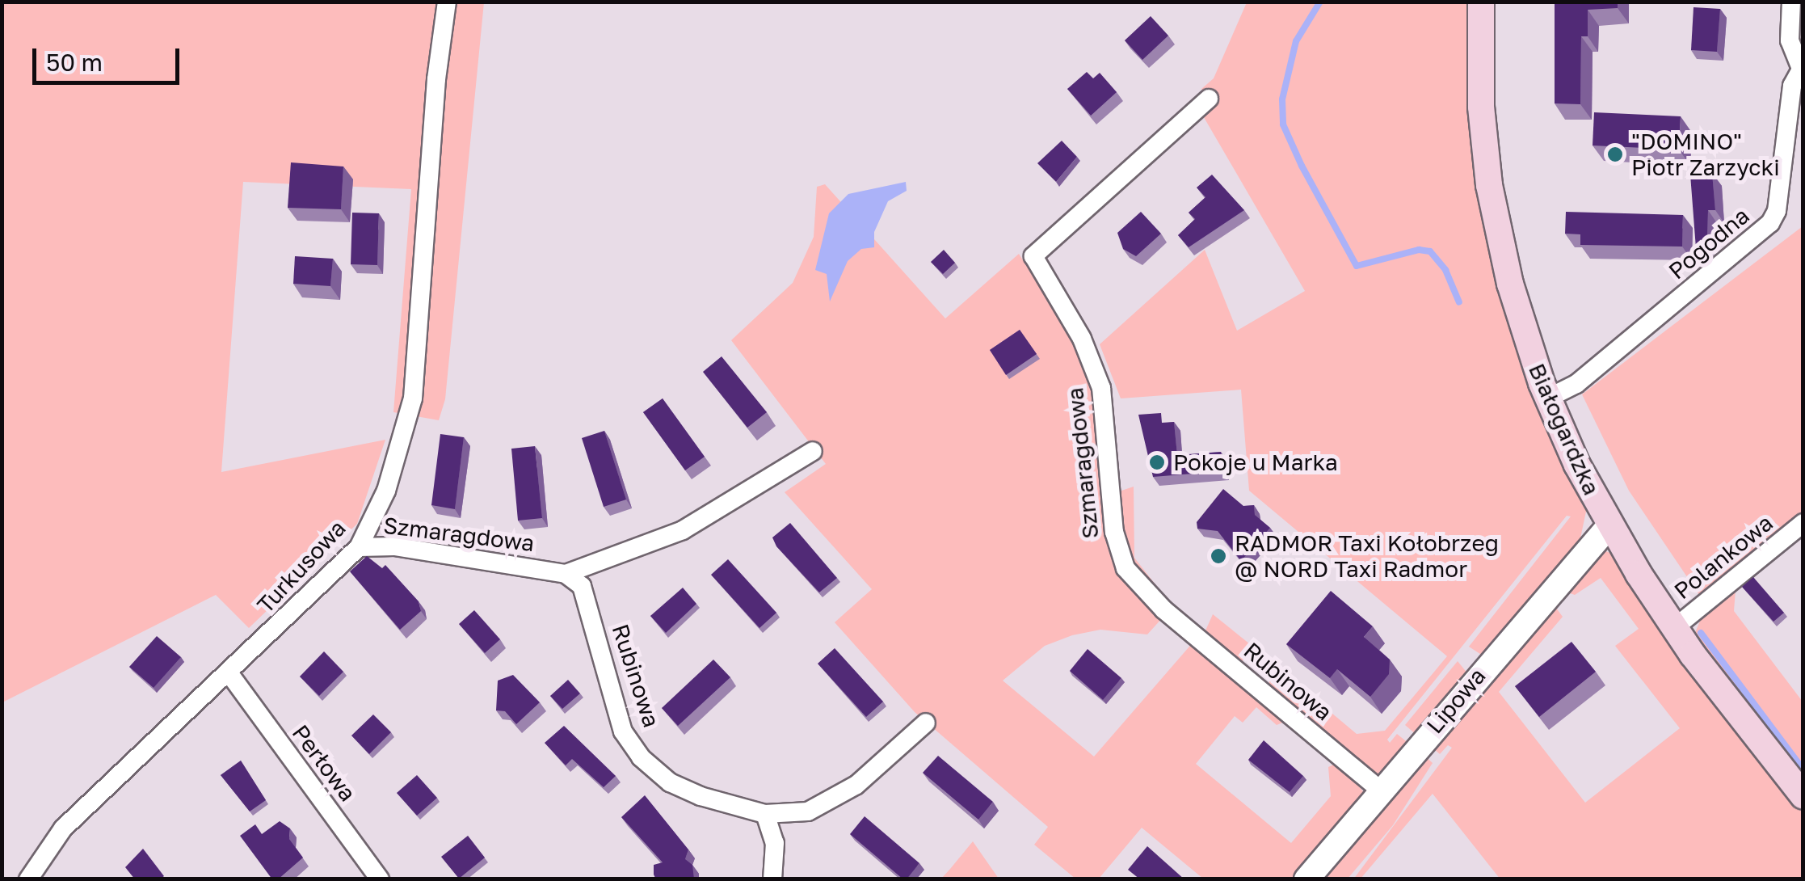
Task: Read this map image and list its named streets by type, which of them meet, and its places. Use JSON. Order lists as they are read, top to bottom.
{
  "streets": {
    "main road": ["Białogardzka"],
    "street": [
      "Pogodna",
      "Szmaragdowa",
      "Polankowa",
      "Turkusowa",
      "Rubinowa",
      "Lipowa",
      "Perłowa"
    ]
  },
  "crossings": [
    ["Pogodna", "Białogardzka"],
    ["Białogardzka", "Polankowa"],
    ["Białogardzka", "Lipowa"],
    ["Szmaragdowa", "Turkusowa"],
    ["Szmaragdowa", "Rubinowa"],
    ["Turkusowa", "Perłowa"],
    ["Rubinowa", "Lipowa"]
  ],
  "places": ["\"DOMINO\" Piotr Zarzycki", "Pokoje u Marka", "RADMOR Taxi Kołobrzeg @ NORD Taxi Radmor"],
  "scale_bar": "50 m"
}
